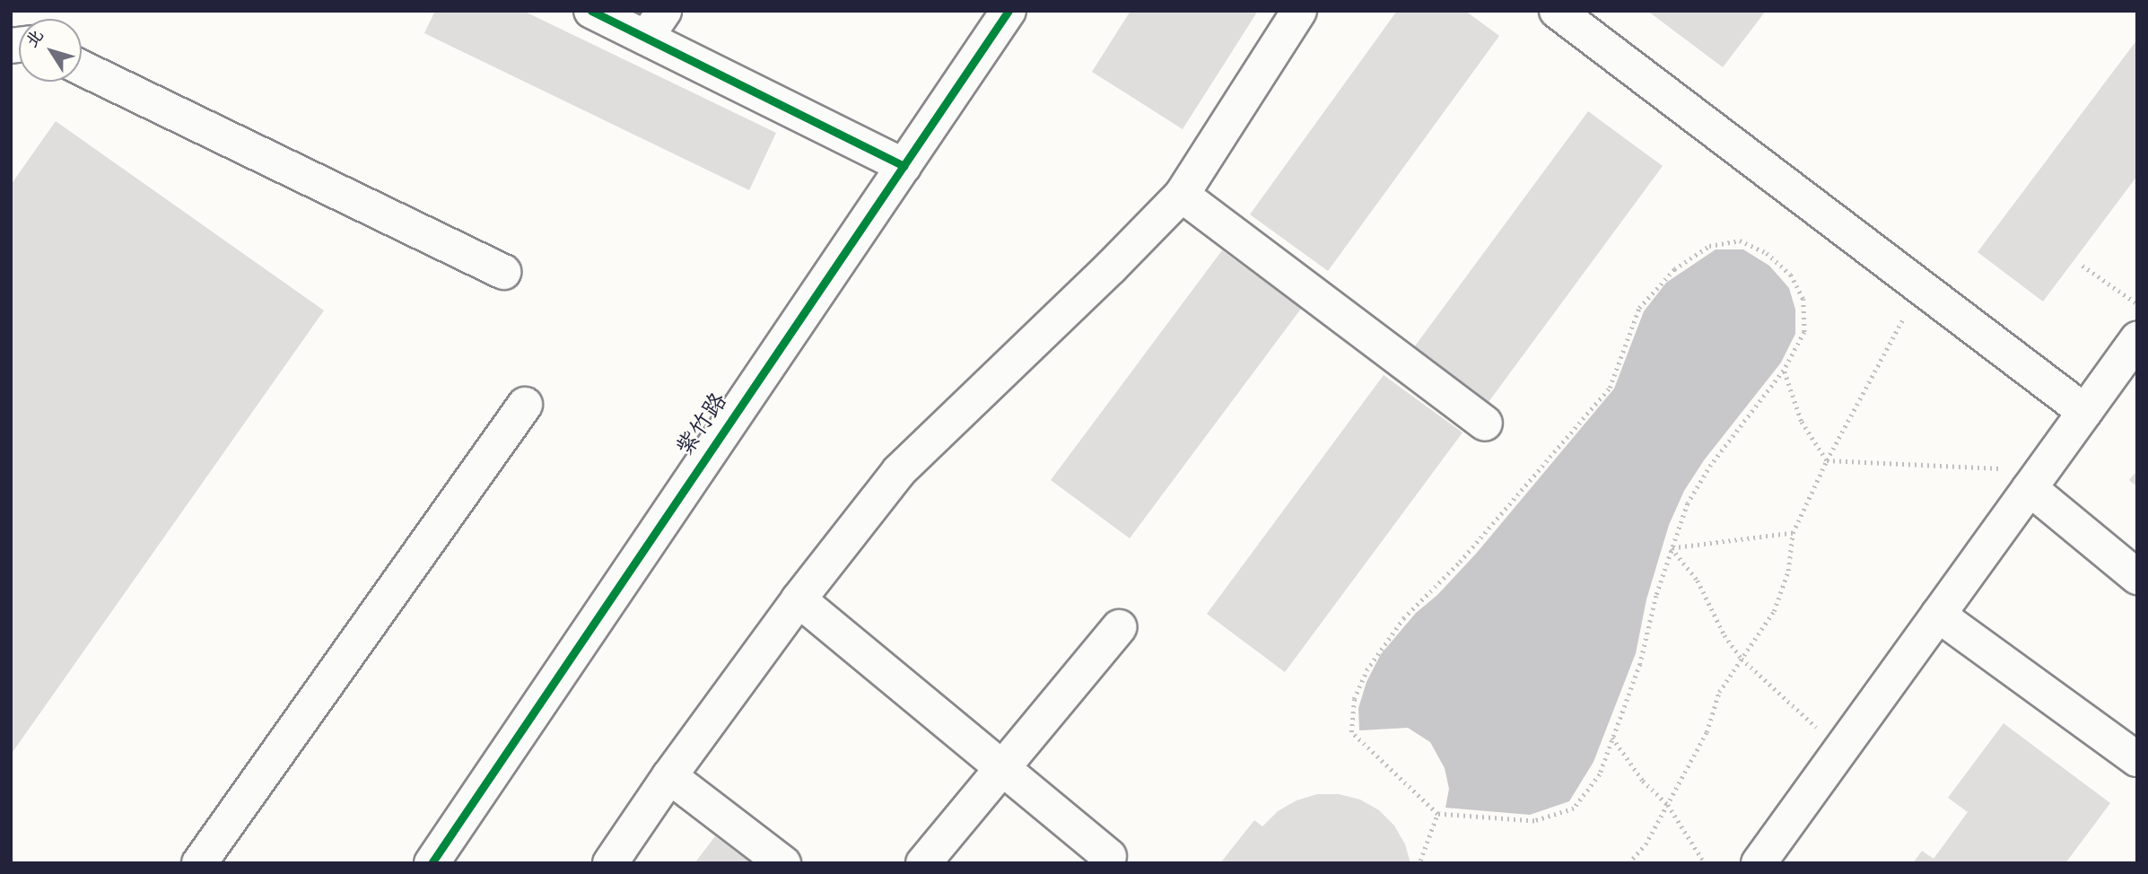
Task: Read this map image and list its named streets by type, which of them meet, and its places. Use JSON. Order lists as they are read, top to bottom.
{
  "streets": {
    "street": ["紫竹路"]
  },
  "north": "top left"
}
